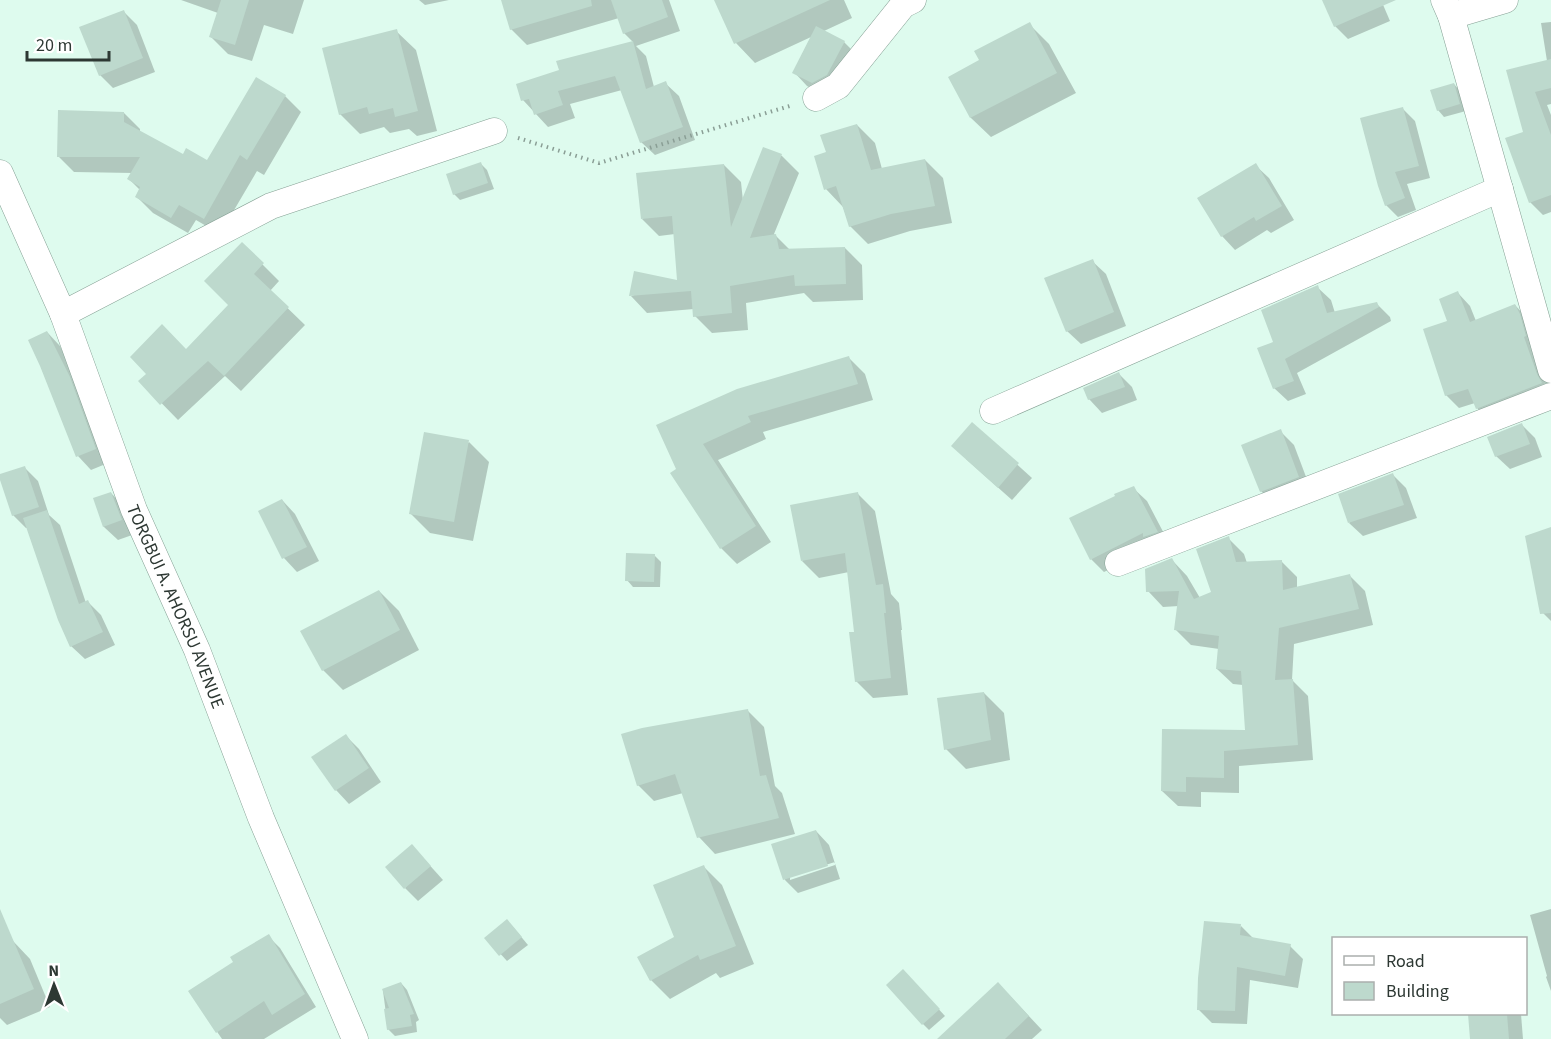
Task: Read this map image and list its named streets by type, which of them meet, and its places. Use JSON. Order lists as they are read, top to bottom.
{
  "streets": {
    "street": ["TORGBUI A. AHORSU AVENUE"]
  },
  "legend": ["Road", "Building"],
  "scale_bar": "20 m",
  "north": "top"
}
